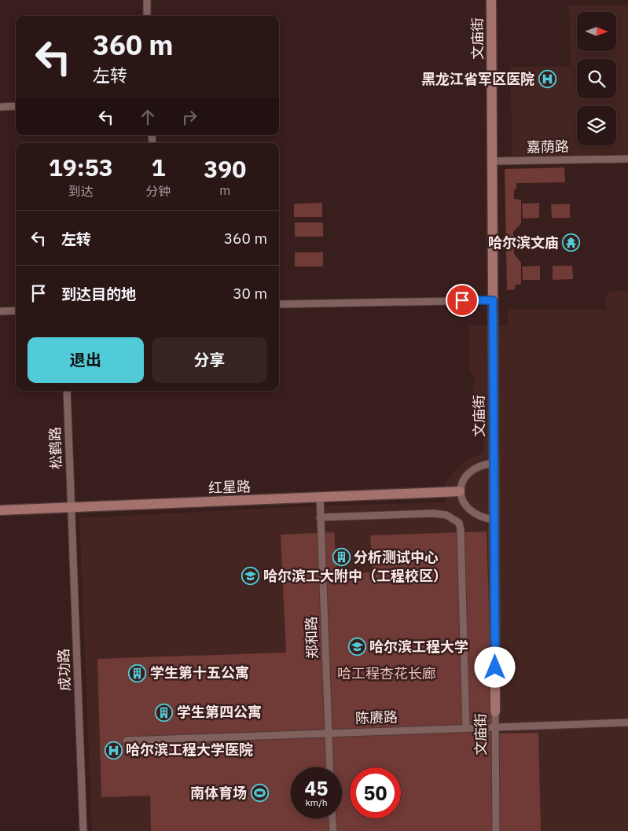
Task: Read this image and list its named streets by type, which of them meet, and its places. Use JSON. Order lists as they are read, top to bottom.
{
  "streets": {
    "main road": ["文庙街", "红星路"],
    "street": [
      "嘉荫路",
      "松鹤路",
      "郑和路",
      "成功路",
      "陈赓路"
    ]
  },
  "crossings": [
    ["文庙街", "嘉荫路"],
    ["文庙街", "陈赓路"],
    ["松鹤路", "红星路"],
    ["松鹤路", "成功路"],
    ["红星路", "郑和路"],
    ["红星路", "成功路"],
    ["郑和路", "陈赓路"]
  ],
  "parks": ["哈工程杏花长廊"],
  "places": {
    "hospital": ["黑龙江省军区医院", "哈尔滨工程大学医院"],
    "temple": ["哈尔滨文庙"],
    "building": ["分析测试中心", "学生第十五公寓", "学生第四公寓"],
    "school or university": ["哈尔滨工大附中（工程校区）", "哈尔滨工程大学"],
    "sports": ["南体育场"]
  },
  "north": "right",
  "page": {
    "turn": ["360 m", "左转"],
    "eta": [
      "19:53",
      "到达",
      "1",
      "分钟",
      "390",
      "m"
    ],
    "list": [
      {
        "name": "左转",
        "value": "360 m"
      },
      {
        "name": "到达目的地",
        "value": "30 m"
      }
    ],
    "buttons": ["退出", "分享"],
    "speed": "45 km/h",
    "limit": "50"
  }
}
